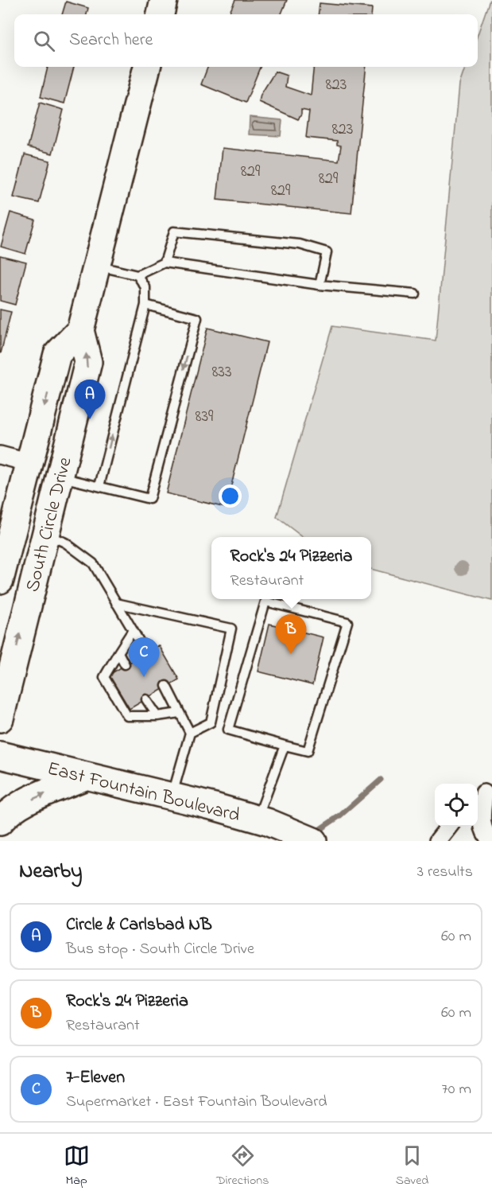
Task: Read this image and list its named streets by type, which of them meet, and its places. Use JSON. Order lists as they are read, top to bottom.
{
  "streets": {
    "main road": ["South Circle Drive", "East Fountain Boulevard"]
  },
  "house_numbers": [
    "823",
    "823",
    "829",
    "829",
    "829",
    "833",
    "839"
  ],
  "page": {
    "search": "Search here",
    "pins": ["A", "B", "C"],
    "popup": ["Rock's 24 Pizzeria", "Restaurant"],
    "heading": ["Nearby", "3 results"],
    "list": [
      {
        "mark": "A",
        "name": "Circle & Carlsbad NB",
        "note": "Bus stop · South Circle Drive",
        "value": "60 m"
      },
      {
        "mark": "B",
        "name": "Rock's 24 Pizzeria",
        "note": "Restaurant",
        "value": "60 m"
      },
      {
        "mark": "C",
        "name": "7-Eleven",
        "note": "Supermarket · East Fountain Boulevard",
        "value": "70 m"
      }
    ],
    "nav": ["Map", "Directions", "Saved"]
  }
}
